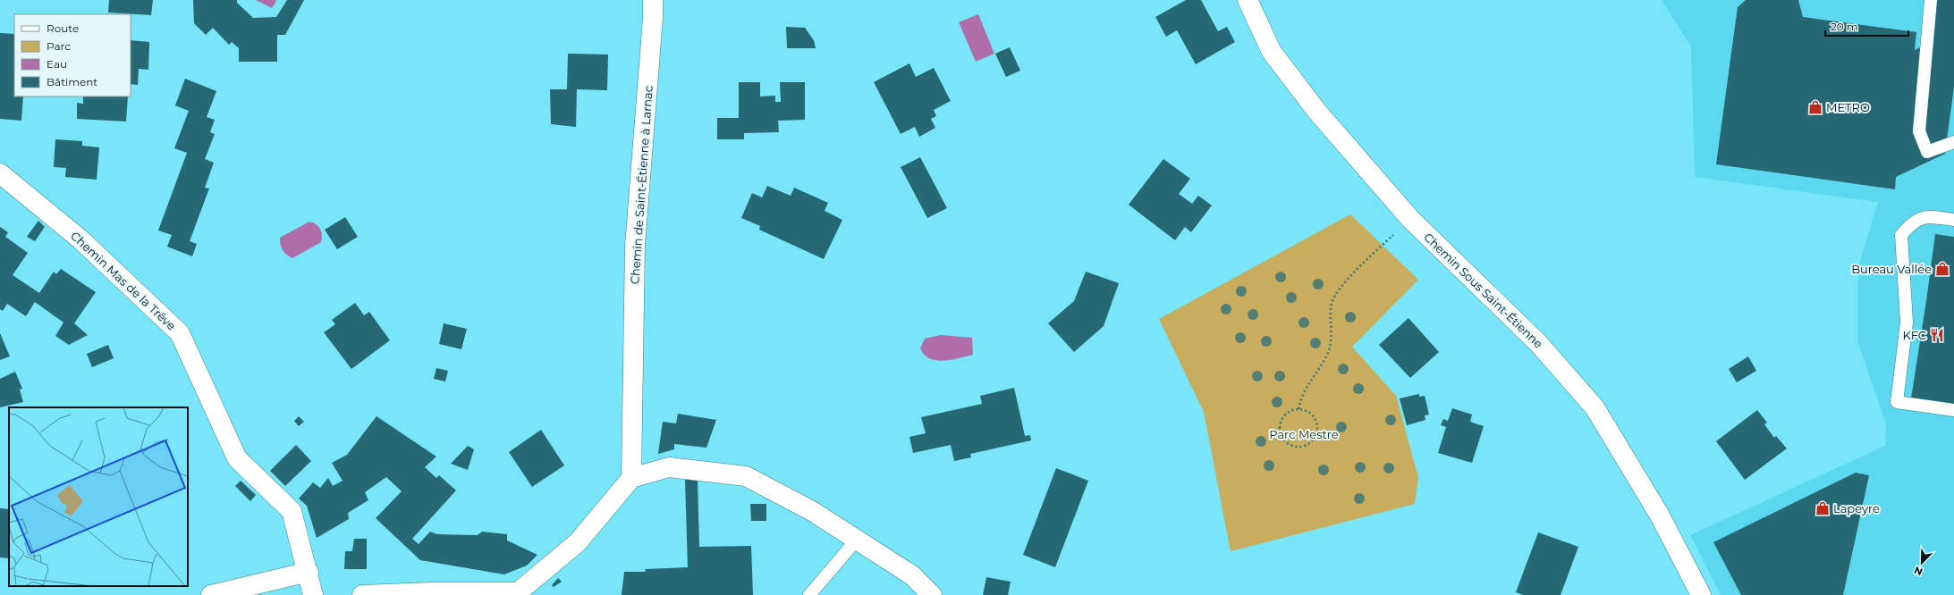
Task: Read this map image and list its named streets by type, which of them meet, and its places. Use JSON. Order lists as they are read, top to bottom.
{
  "streets": {
    "street": ["Chemin de Saint-Étienne à Larnac", "Chemin Mas de la Trêve", "Chemin Sous Saint-Étienne"]
  },
  "parks": ["Parc Mestre"],
  "places": {
    "shop": ["METRO", "Bureau Vallée", "Lapeyre"],
    "restaurant": ["KFC"]
  },
  "legend": [
    "Route",
    "Parc",
    "Eau",
    "Bâtiment"
  ],
  "scale_bar": "20 m",
  "north": "bottom left"
}
